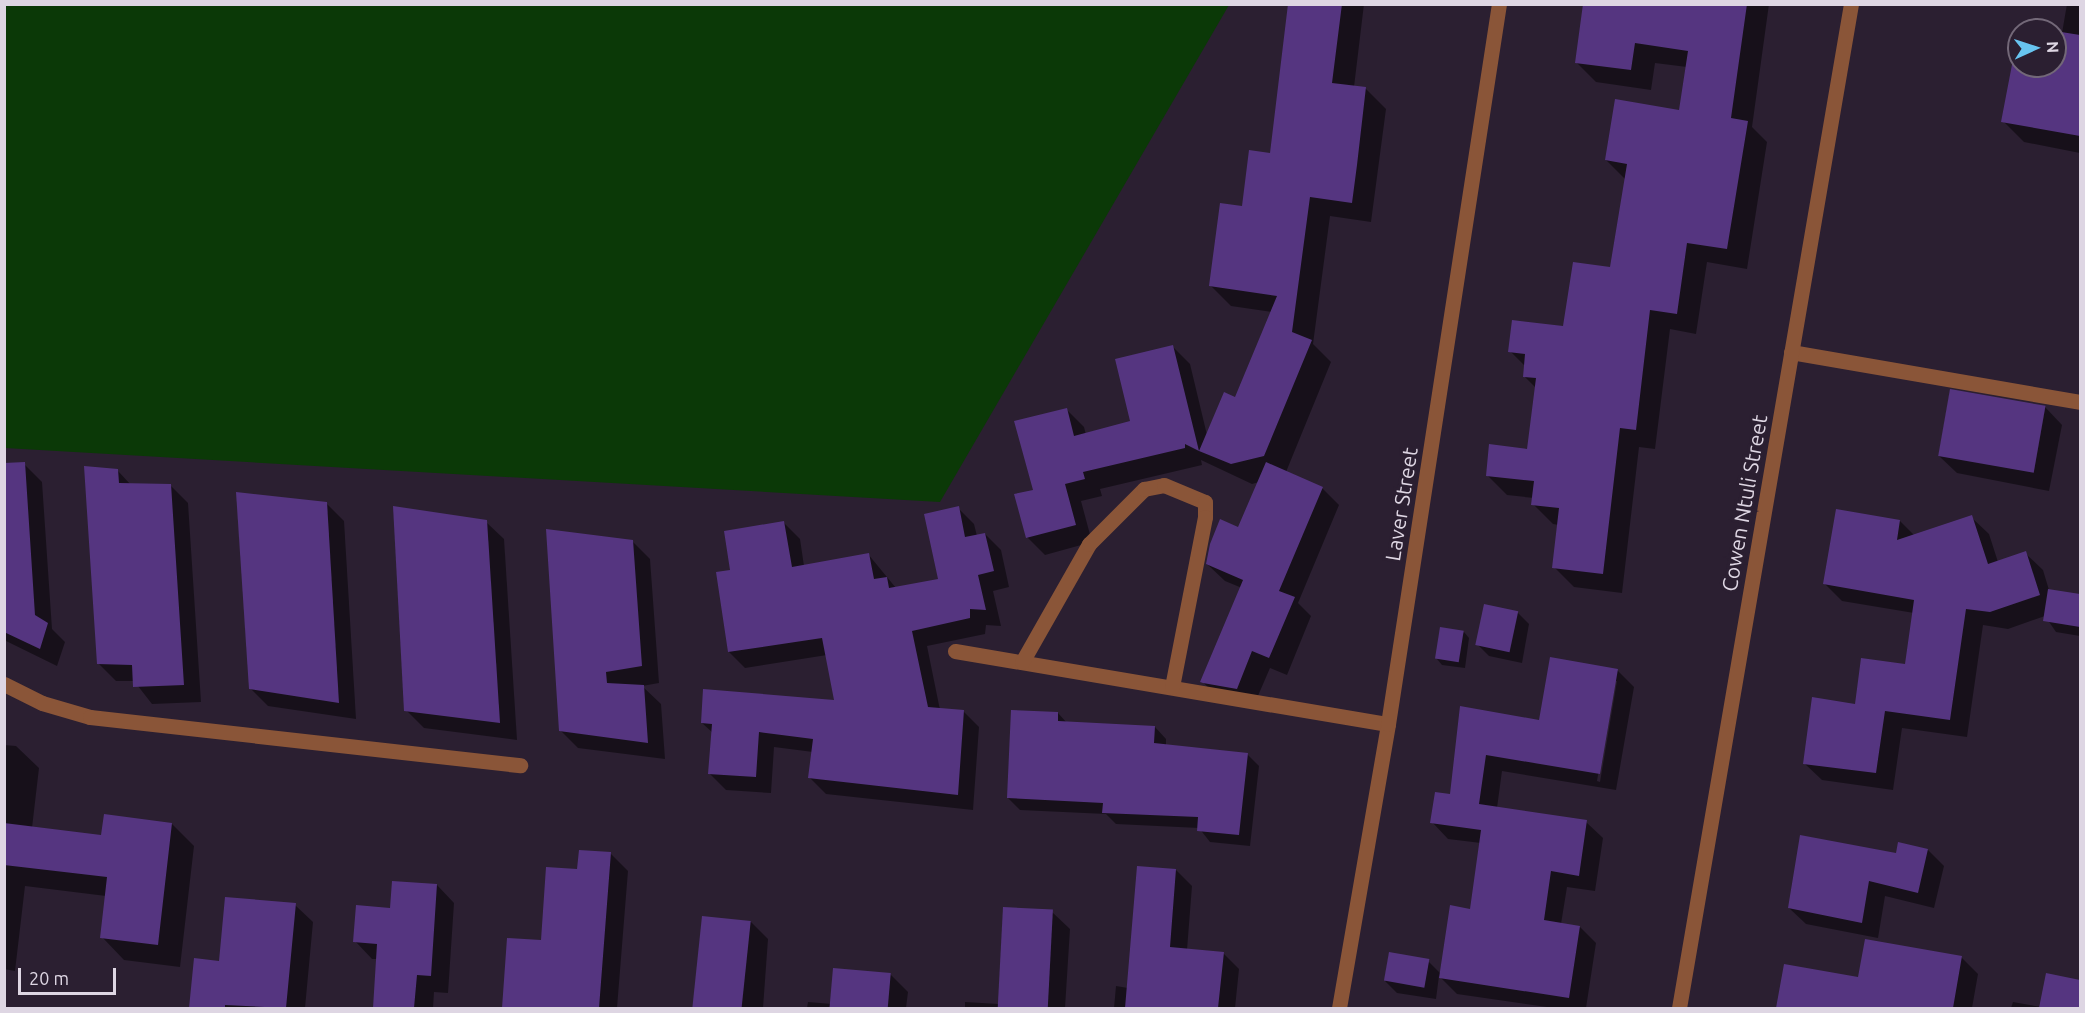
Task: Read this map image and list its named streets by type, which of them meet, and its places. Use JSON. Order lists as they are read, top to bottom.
{
  "streets": {
    "street": ["Cowen Ntuli Street", "Laver Street"]
  },
  "scale_bar": "20 m",
  "north": "right"
}
